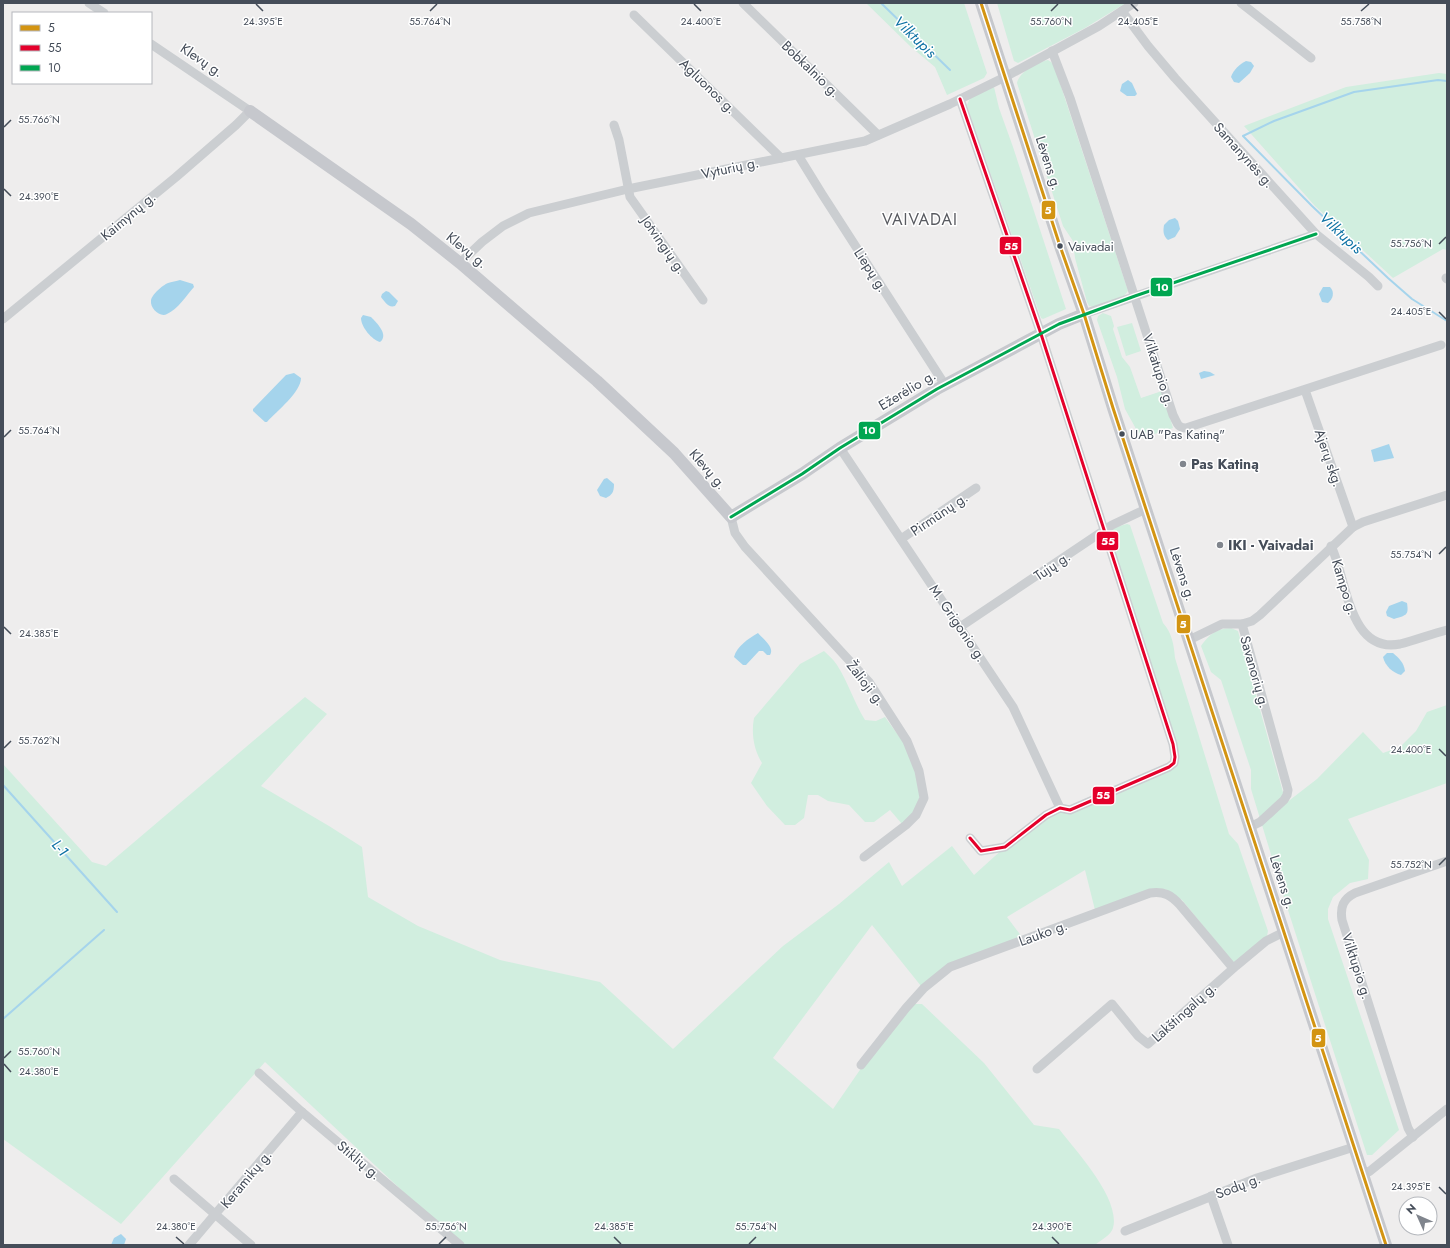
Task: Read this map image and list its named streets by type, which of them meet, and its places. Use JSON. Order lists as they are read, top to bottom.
{
  "streets": {
    "main road": ["Klevų g.", "Lėvens g.", "Ežerėlio g."],
    "street": [
      "Bobkalnio g.",
      "Agluonos g.",
      "Samanynės g.",
      "Vyturių g.",
      "Kaimynų g.",
      "Jotvingių g.",
      "Liepų g.",
      "Vilkatupio g.",
      "Ajerų skg.",
      "Pirmūnų g.",
      "Tujų g.",
      "Kampo g.",
      "M. Grigonio g.",
      "Savanorių g.",
      "Žalioji g.",
      "Lauko g.",
      "Vilktupio g.",
      "Lakštingalų g.",
      "Stiklių g.",
      "Keramikų g.",
      "Sodų g."
    ]
  },
  "crossings": [
    ["Klevų g.", "Vyturių g."],
    ["Klevų g.", "Kaimynų g."],
    ["Klevų g.", "Ežerėlio g."],
    ["Klevų g.", "Žalioji g."],
    ["Bobkalnio g.", "Vyturių g."],
    ["Agluonos g.", "Vyturių g."],
    ["Samanynės g.", "Vyturių g."],
    ["Lėvens g.", "Vyturių g."],
    ["Lėvens g.", "Ežerėlio g."],
    ["Lėvens g.", "Tujų g."],
    ["Lėvens g.", "Savanorių g."],
    ["Lėvens g.", "Lakštingalų g."],
    ["Lėvens g.", "Sodų g."],
    ["Vyturių g.", "Jotvingių g."],
    ["Vyturių g.", "Liepų g."],
    ["Vyturių g.", "Vilkatupio g."],
    ["Liepų g.", "Ežerėlio g."],
    ["Vilkatupio g.", "Ajerų skg."],
    ["Ežerėlio g.", "M. Grigonio g."],
    ["Ežerėlio g.", "Žalioji g."],
    ["Ajerų skg.", "Savanorių g."],
    ["Pirmūnų g.", "M. Grigonio g."],
    ["Tujų g.", "M. Grigonio g."],
    ["Kampo g.", "Savanorių g."],
    ["Lauko g.", "Lakštingalų g."],
    ["Stiklių g.", "Keramikų g."]
  ],
  "districts": ["VAIVADAI"],
  "water": ["Vilktupis", "L-1"],
  "places": [
    "Vaivadai",
    "UAB \"Pas Katiną\"",
    "Pas Katiną",
    "IKI - Vaivadai"
  ],
  "lines": ["transit line 5", "transit line 55", "transit line 10"],
  "legend": ["5", "55", "10"],
  "north": "top left",
  "coordinates": [
    "24.395°E",
    "55.764°N",
    "24.400°E",
    "24.405°E",
    "55.758°N",
    "55.760°N",
    "55.766°N",
    "24.390°E",
    "55.756°N",
    "55.754°N",
    "24.385°E",
    "55.762°N",
    "55.752°N",
    "24.380°E"
  ]
}
